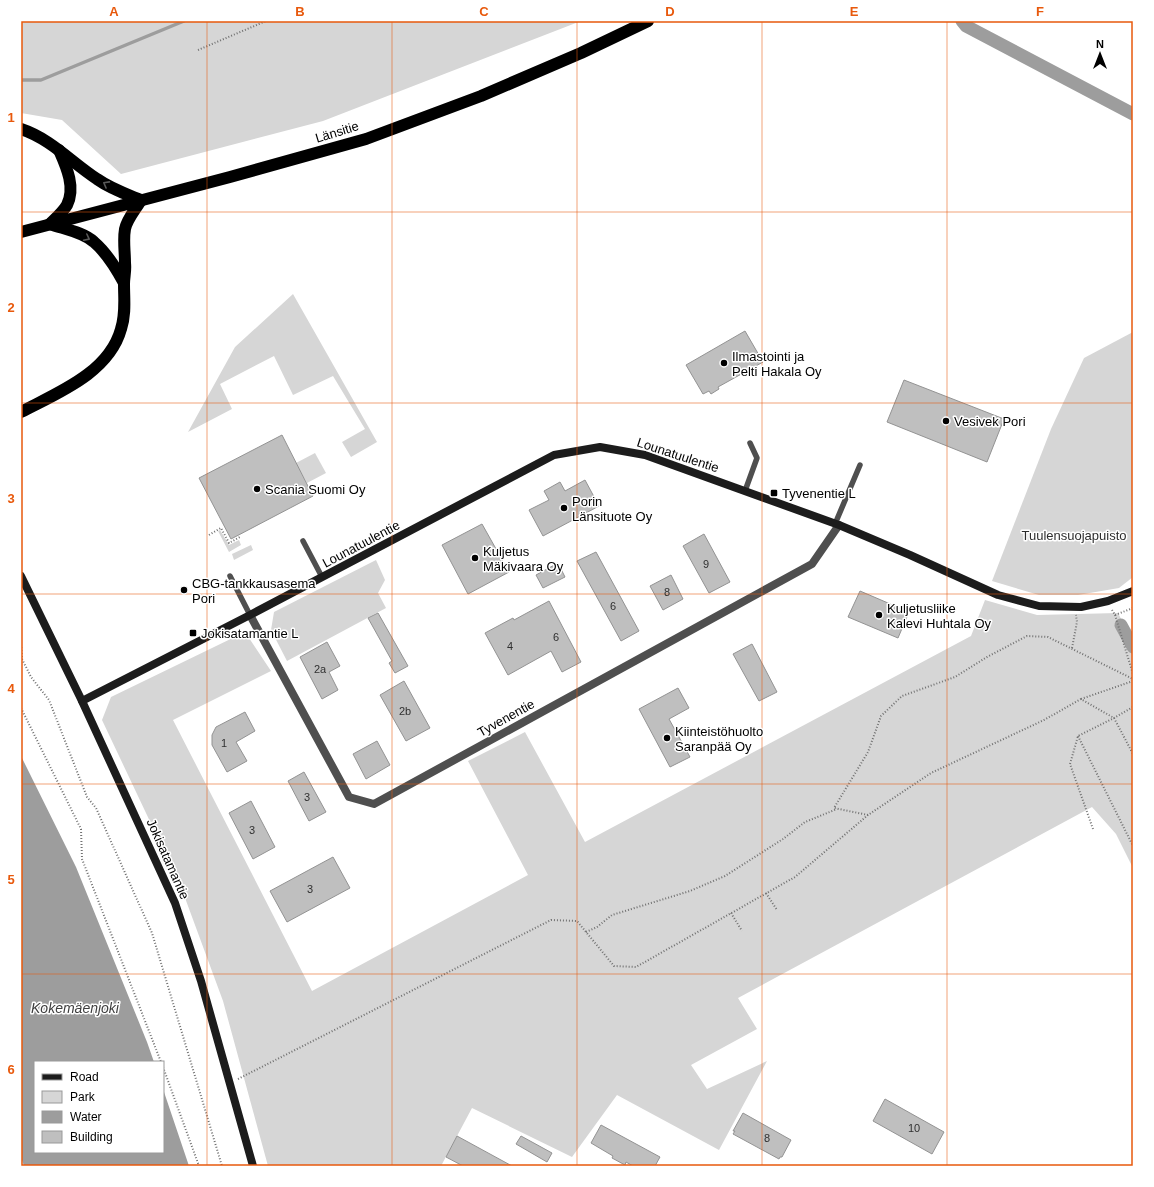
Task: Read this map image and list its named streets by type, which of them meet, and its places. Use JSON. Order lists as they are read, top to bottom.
{
  "streets": {
    "highway": ["Länsitie"],
    "street": ["Lounatuulentie", "Tyvenentie", "Jokisatamantie"]
  },
  "crossings": [
    ["Lounatuulentie", "Tyvenentie"],
    ["Lounatuulentie", "Jokisatamantie"]
  ],
  "water": ["Kokemäenjoki"],
  "parks": ["Tuulensuojapuisto"],
  "places": {
    "other": [
      "Ilmastointi ja Pelti Hakala Oy",
      "Vesivek Pori",
      "Scania Suomi Oy",
      "Porin Länsituote Oy",
      "Kuljetus Mäkivaara Oy",
      "CBG-tankkausasema Pori",
      "Kuljetusliike Kalevi Huhtala Oy",
      "Kiinteistöhuolto Saranpää Oy"
    ],
    "transit": ["Tyvenentie L", "Jokisatamantie L"]
  },
  "house_numbers": [
    "9",
    "8",
    "6",
    "6",
    "4",
    "2a",
    "2b",
    "1",
    "3",
    "3",
    "3",
    "10",
    "8"
  ],
  "legend": [
    "Road",
    "Park",
    "Water",
    "Building"
  ],
  "north": "top",
  "grid": {
    "columns": [
      "A",
      "B",
      "C",
      "D",
      "E",
      "F"
    ],
    "rows": [
      "1",
      "2",
      "3",
      "4",
      "5",
      "6"
    ]
  }
}
